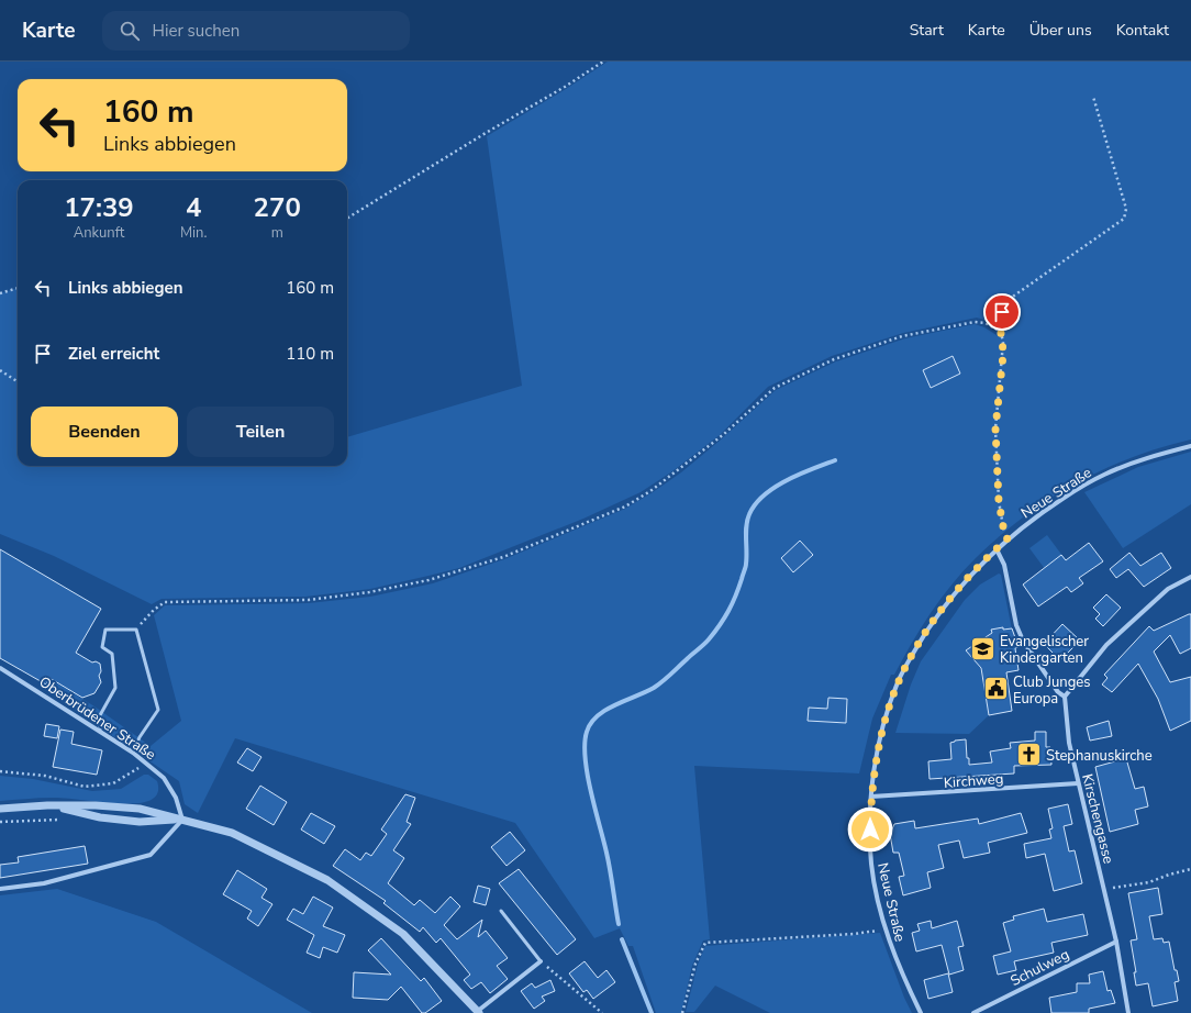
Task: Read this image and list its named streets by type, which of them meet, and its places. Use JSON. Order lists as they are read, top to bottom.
{
  "streets": {
    "street": [
      "Neue Straße",
      "Oberbrüdener Straße",
      "Kirchweg",
      "Kirschengasse",
      "Schulweg"
    ]
  },
  "crossings": [
    ["Neue Straße", "Kirchweg"],
    ["Kirchweg", "Kirschengasse"],
    ["Kirschengasse", "Schulweg"]
  ],
  "places": {
    "school or university": ["Evangelischer Kindergarten"],
    "public building": ["Club Junges Europa"],
    "church": ["Stephanuskirche"]
  },
  "page": {
    "header": "Karte",
    "search": "Hier suchen",
    "nav": [
      "Start",
      "Karte",
      "Über uns",
      "Kontakt"
    ],
    "turn": ["160 m", "Links abbiegen"],
    "eta": [
      "17:39",
      "Ankunft",
      "4",
      "Min.",
      "270",
      "m"
    ],
    "list": [
      {
        "name": "Links abbiegen",
        "value": "160 m"
      },
      {
        "name": "Ziel erreicht",
        "value": "110 m"
      }
    ],
    "buttons": ["Beenden", "Teilen"]
  }
}
